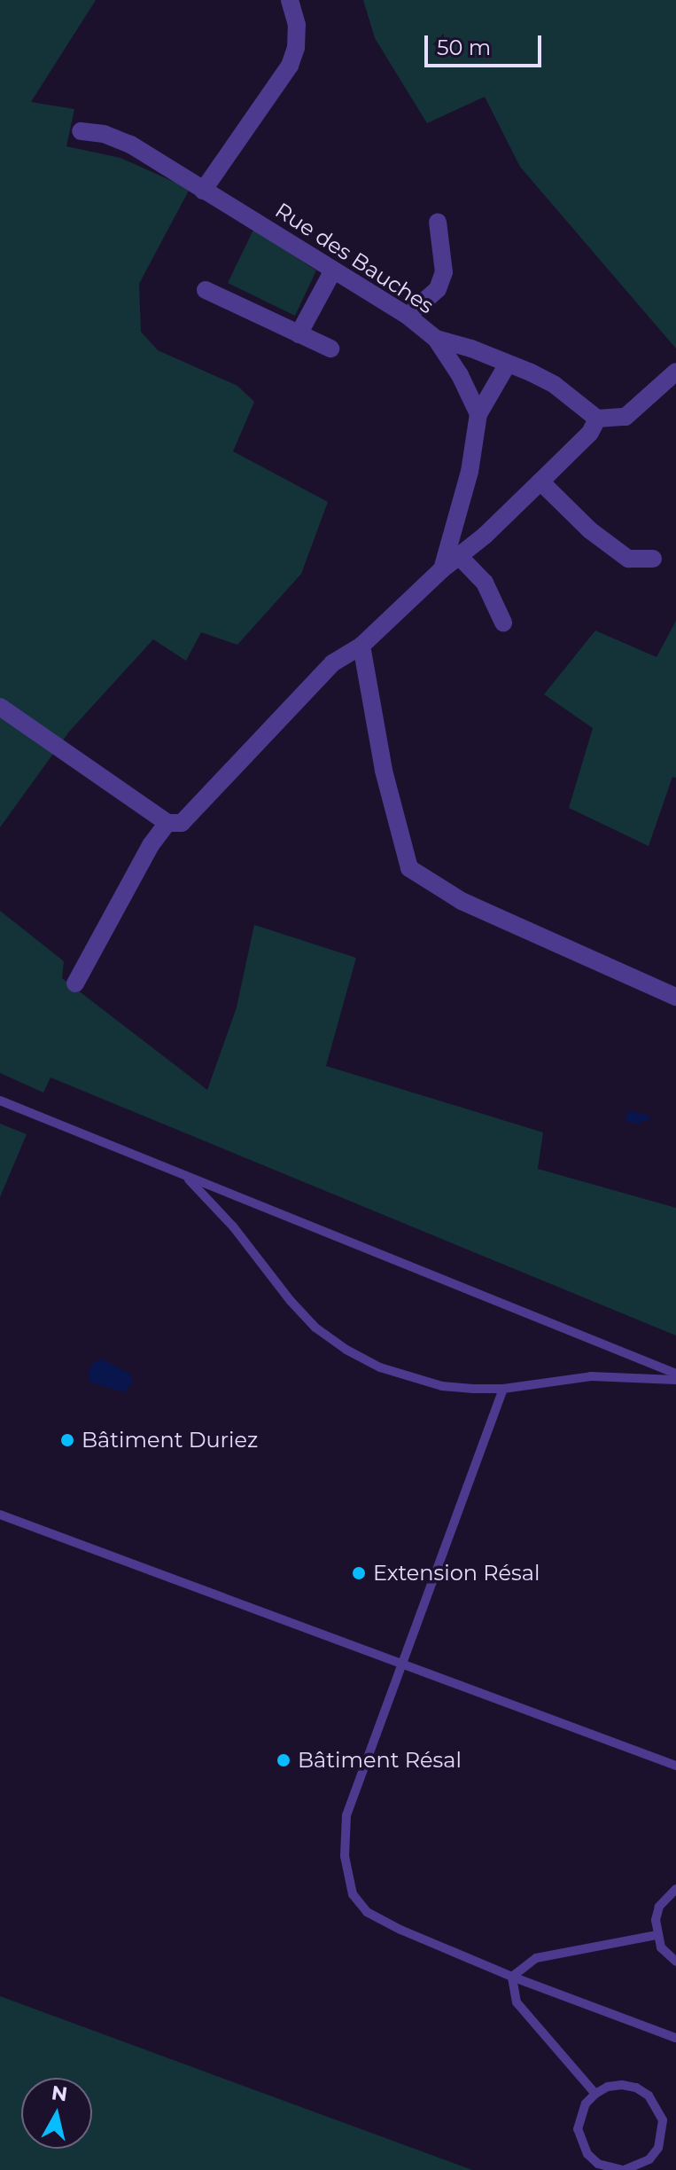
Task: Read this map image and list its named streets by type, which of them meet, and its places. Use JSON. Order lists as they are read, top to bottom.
{
  "streets": {
    "street": ["Rue des Bauches"]
  },
  "places": ["Bâtiment Duriez", "Extension Résal", "Bâtiment Résal"],
  "scale_bar": "50 m",
  "north": "top"
}
